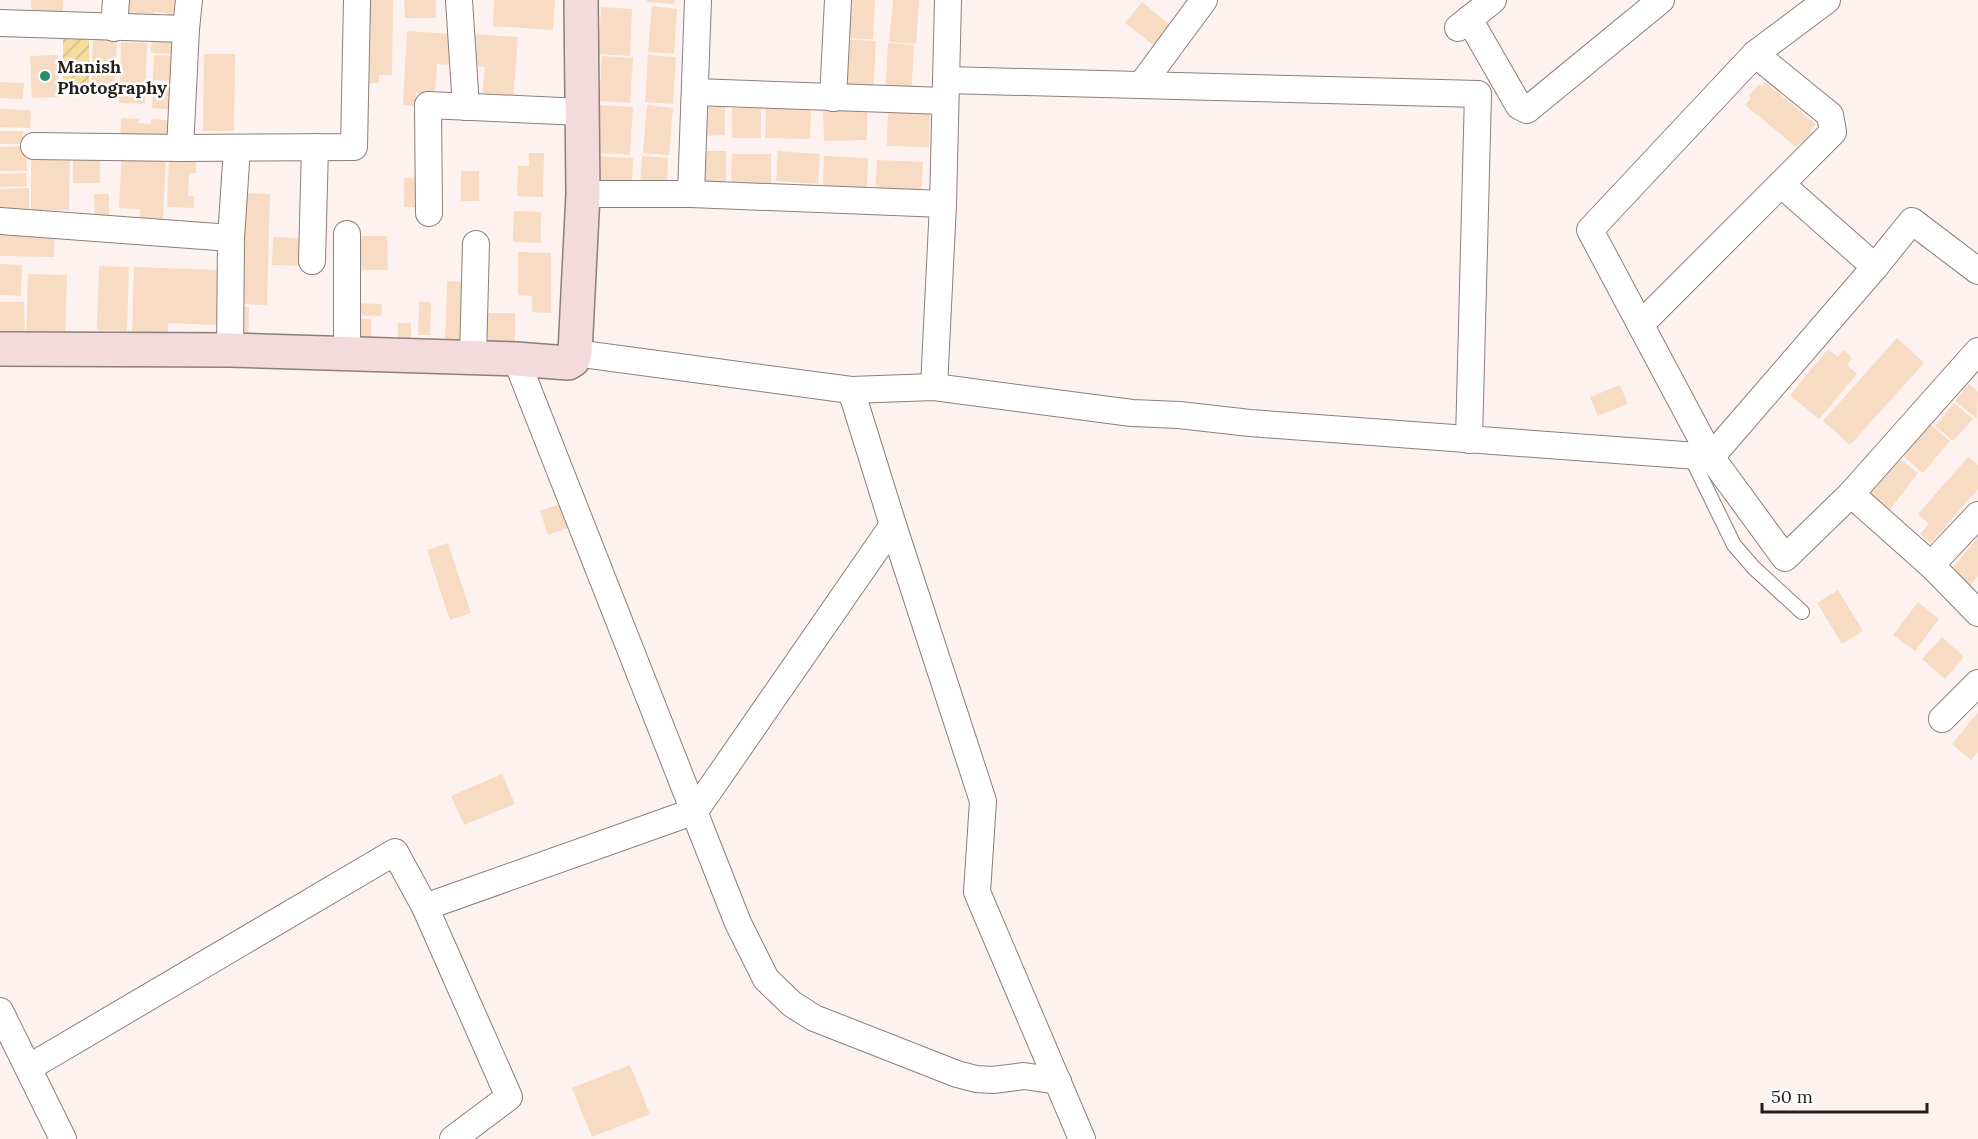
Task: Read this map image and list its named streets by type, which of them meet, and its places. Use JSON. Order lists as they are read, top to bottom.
{
  "places": ["Manish Photography"],
  "scale_bar": "50 m"
}
